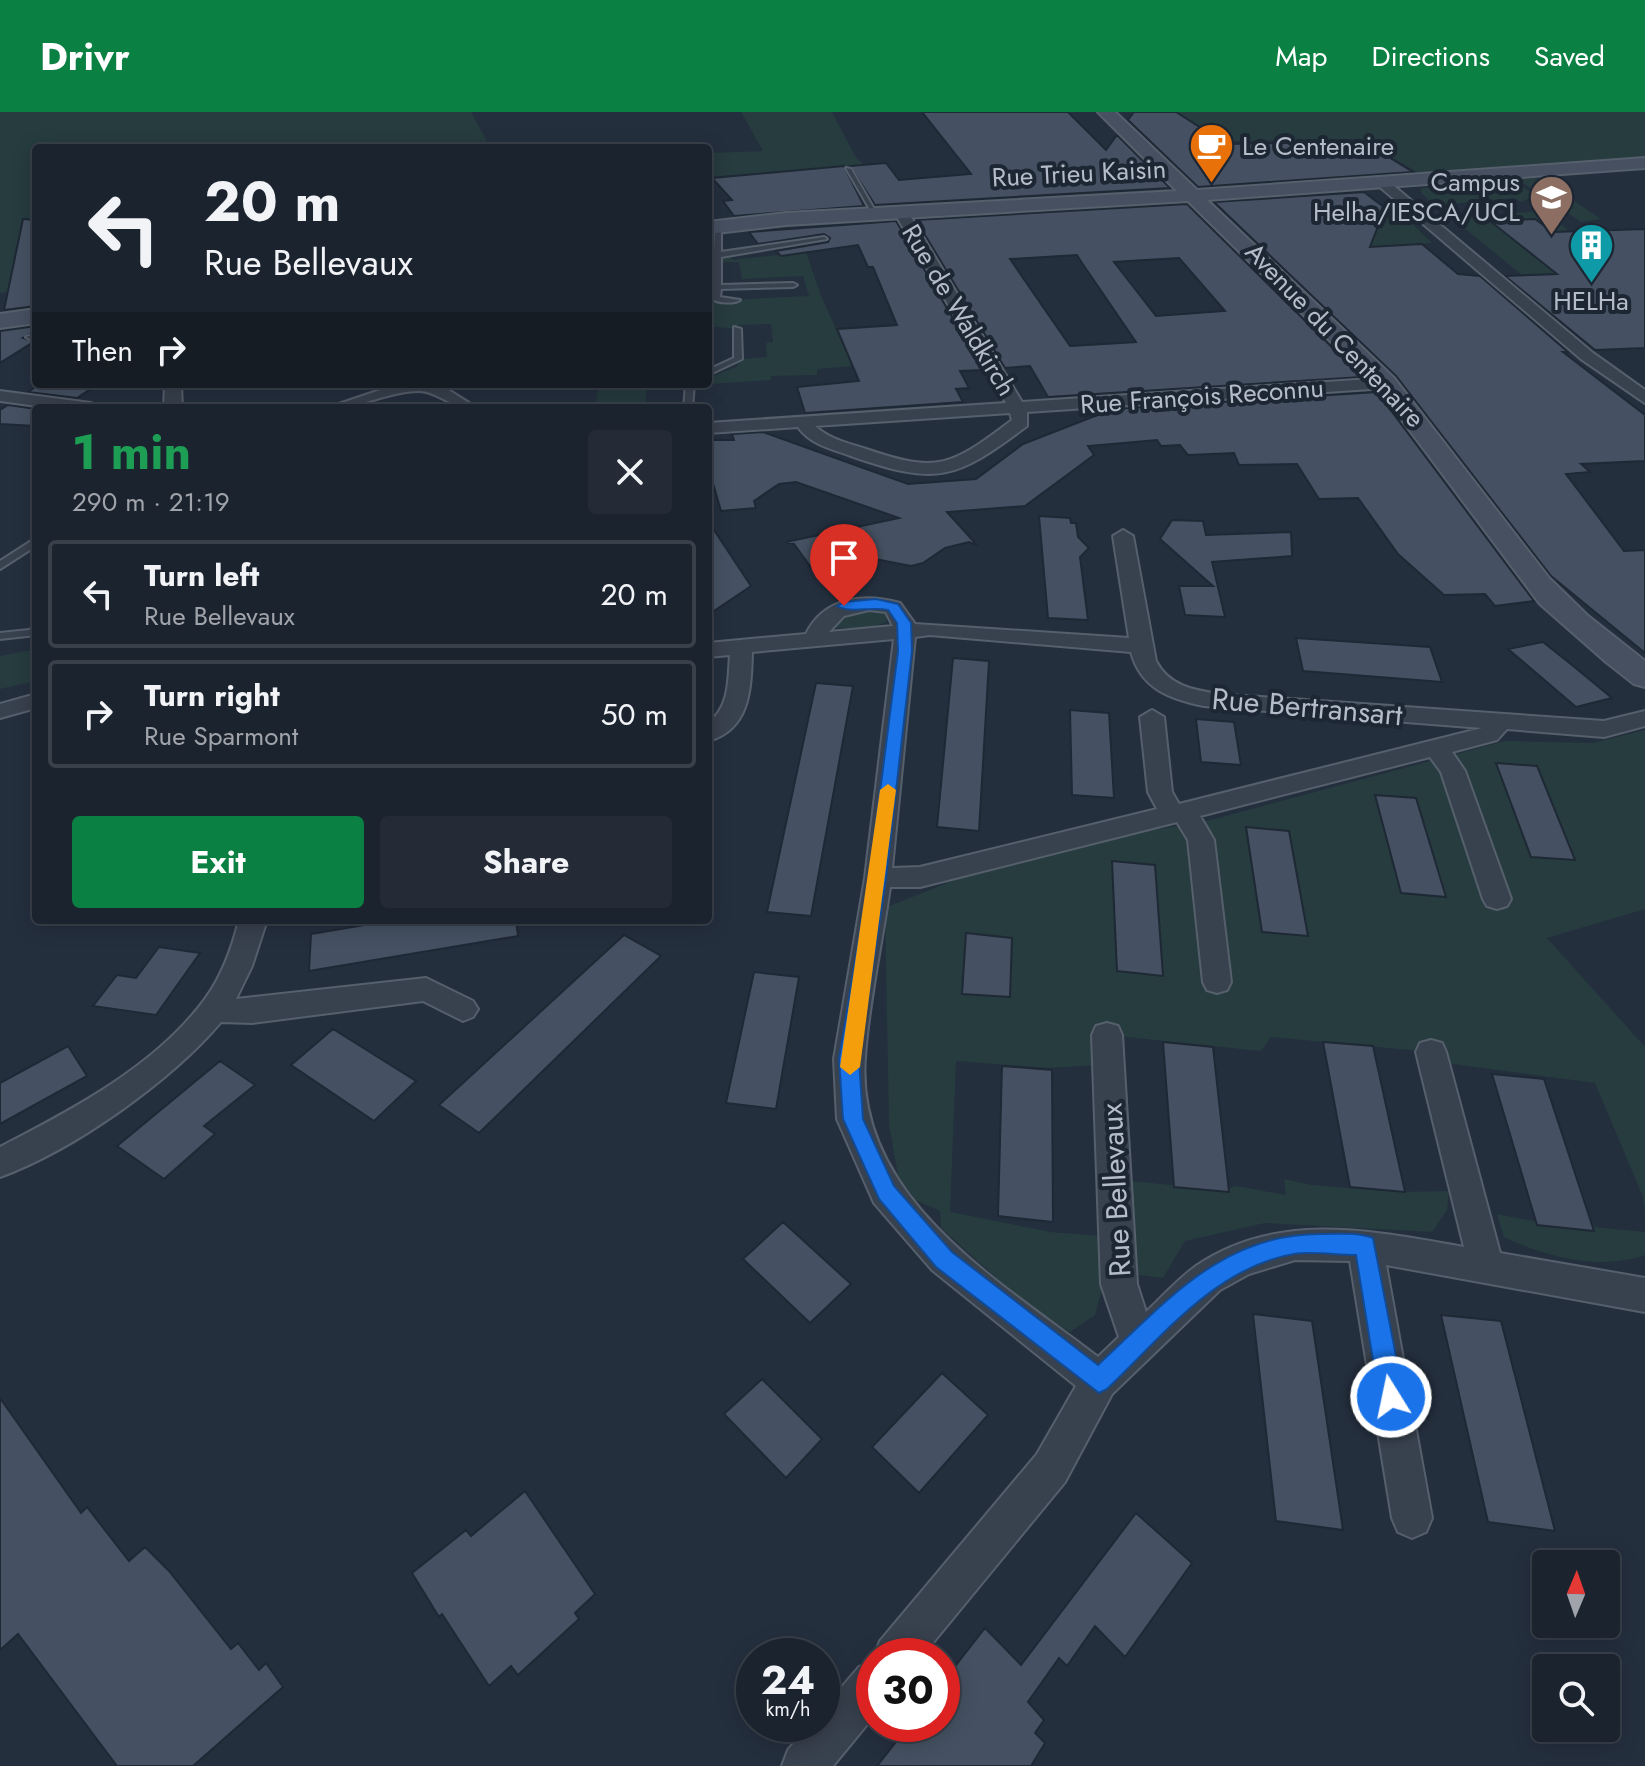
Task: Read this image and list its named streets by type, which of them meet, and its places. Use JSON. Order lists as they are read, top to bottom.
{
  "streets": {
    "main road": ["Rue Trieu Kaisin", "Avenue du Centenaire"],
    "street": [
      "Rue de Waldkirch",
      "Rue François Reconnu",
      "Rue Bertransart",
      "Rue Bellevaux"
    ]
  },
  "crossings": [
    ["Rue Trieu Kaisin", "Rue de Waldkirch"],
    ["Rue Trieu Kaisin", "Avenue du Centenaire"],
    ["Rue de Waldkirch", "Rue François Reconnu"],
    ["Avenue du Centenaire", "Rue François Reconnu"]
  ],
  "places": {
    "cafe": ["Le Centenaire"],
    "school or university": ["Campus Helha/IESCA/UCL"],
    "building": ["HELHa"]
  },
  "north": "top",
  "page": {
    "header": "Drivr",
    "nav": ["Map", "Directions", "Saved"],
    "turn": ["20 m", "Rue Bellevaux"],
    "then": "Then",
    "heading": ["1 min", "290 m · 21:19"],
    "list": [
      {
        "name": "Turn left",
        "note": "Rue Bellevaux",
        "value": "20 m"
      },
      {
        "name": "Turn right",
        "note": "Rue Sparmont",
        "value": "50 m"
      }
    ],
    "buttons": ["Exit", "Share"],
    "speed": "24 km/h",
    "limit": "30"
  }
}
